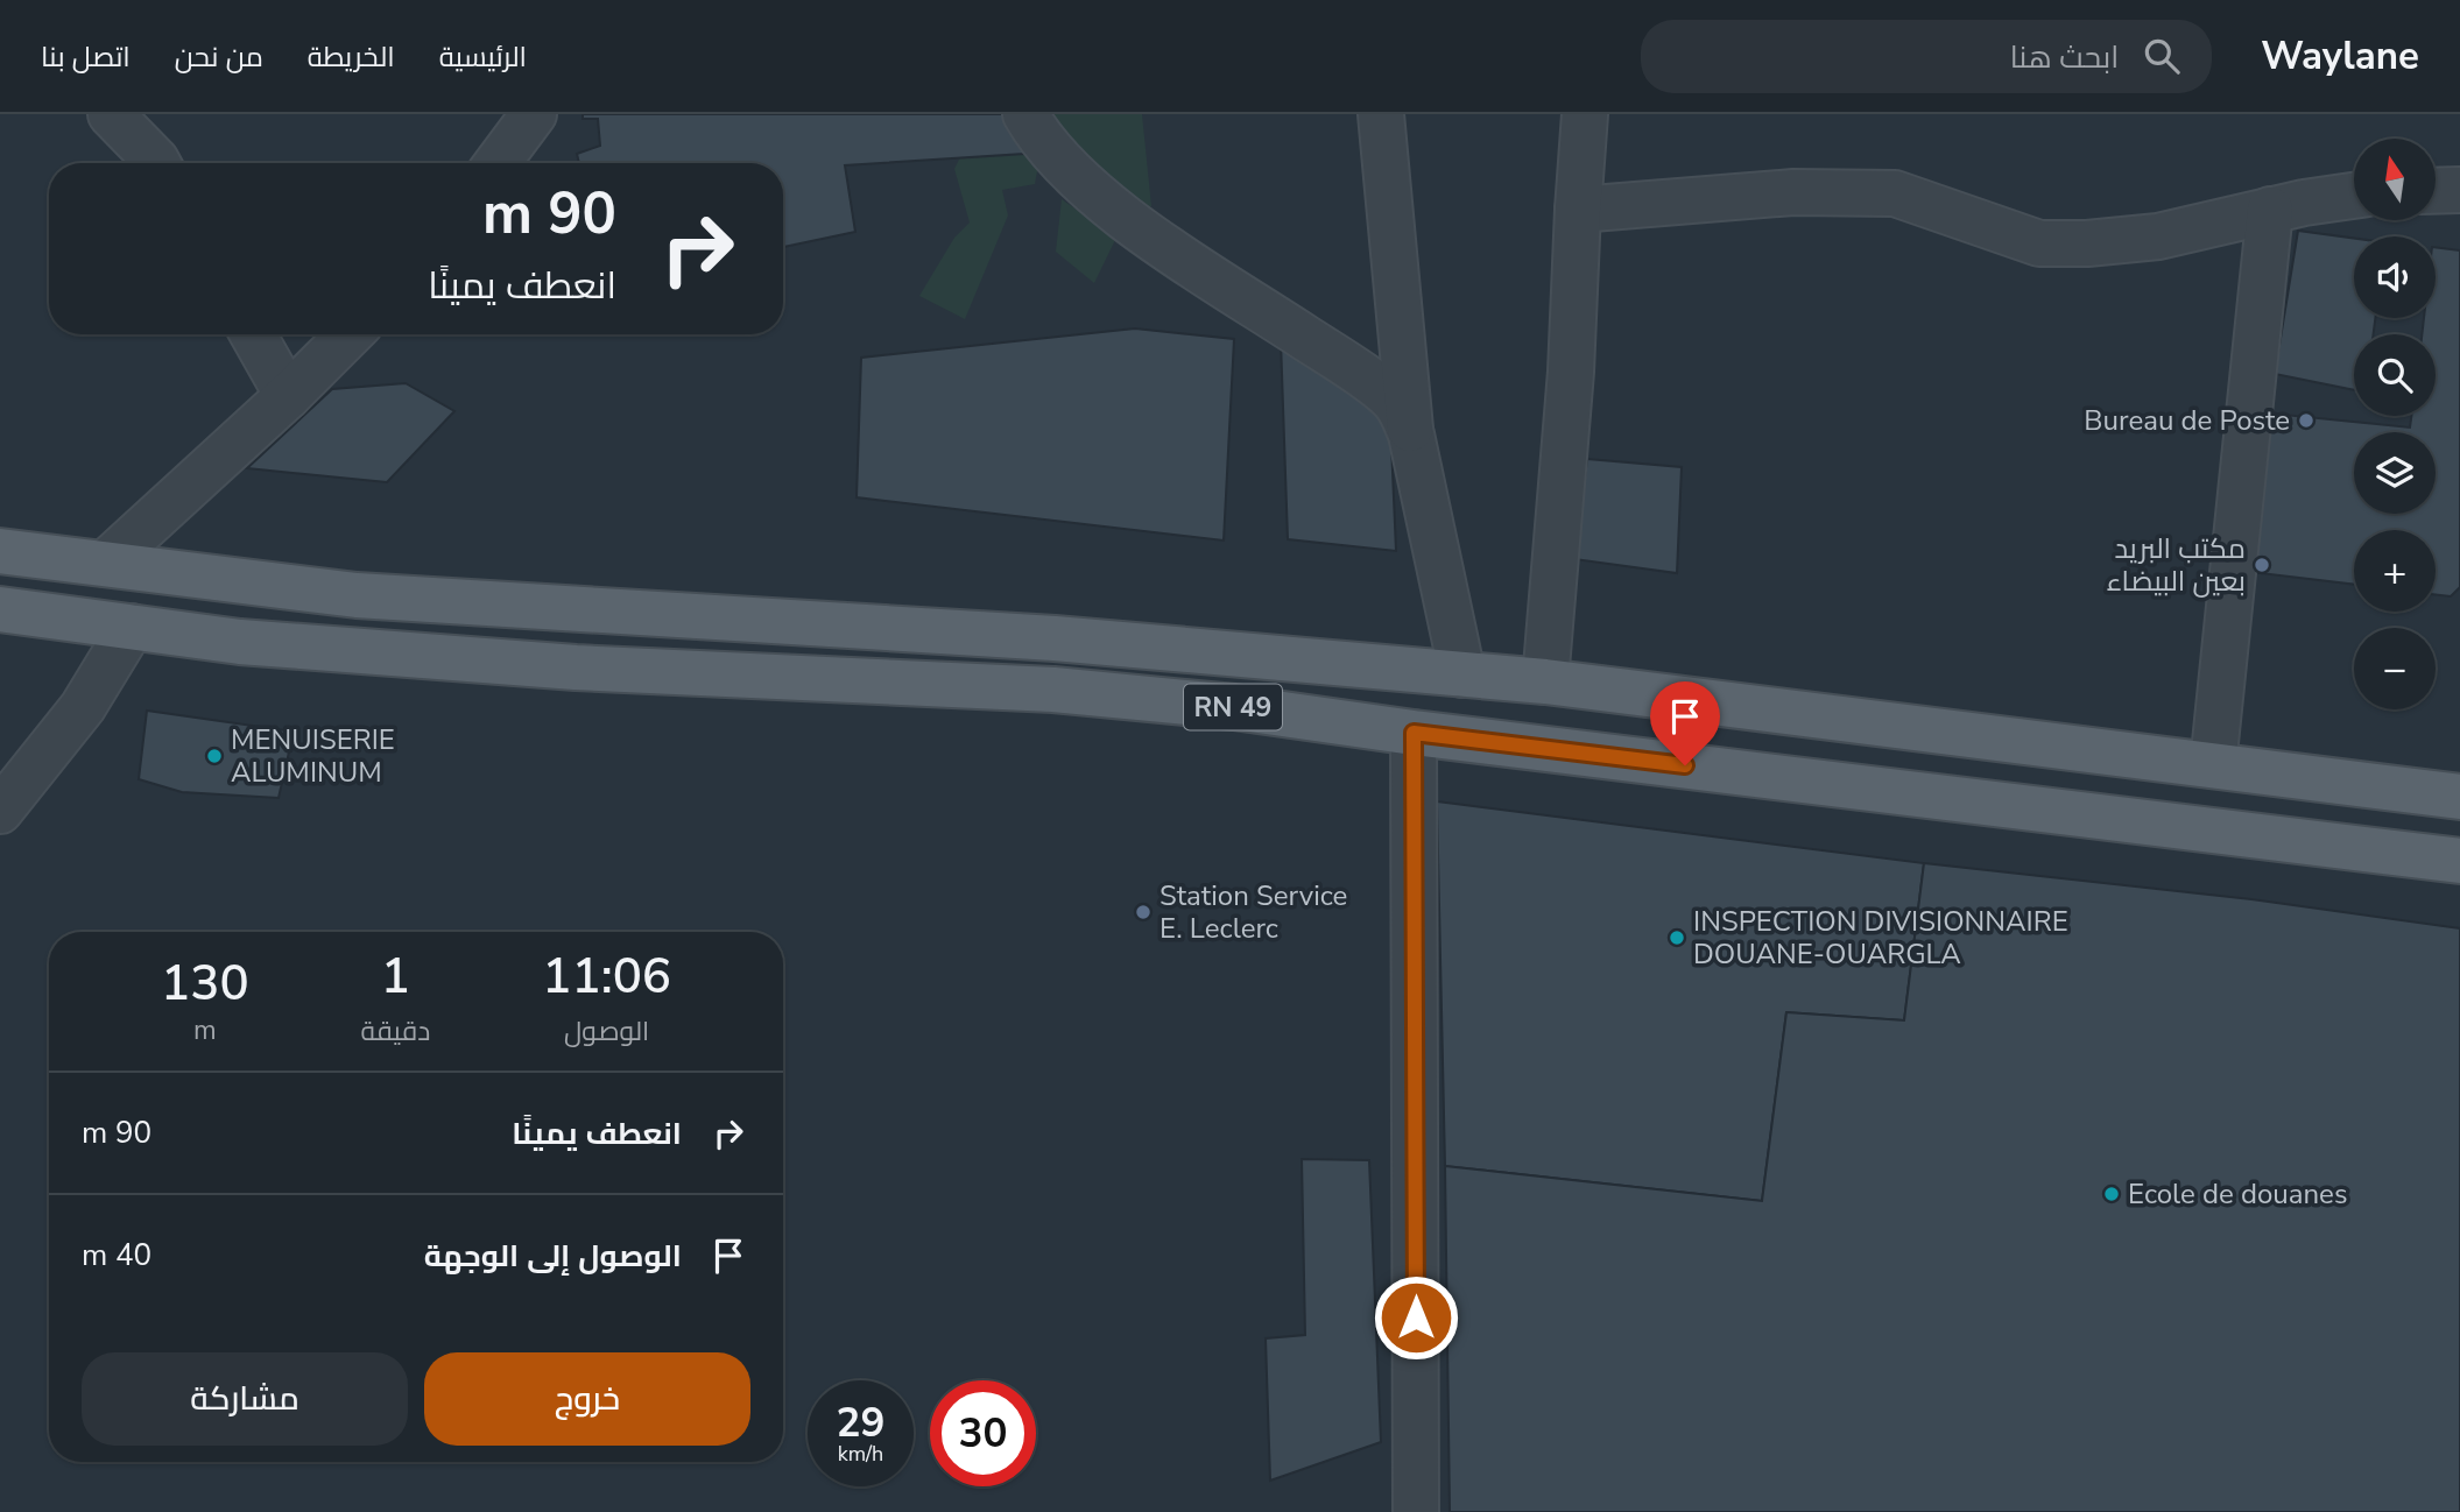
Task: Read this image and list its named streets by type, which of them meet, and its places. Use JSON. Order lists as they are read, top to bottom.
{
  "streets": {
    "main road": ["RN 49"]
  },
  "places": [
    "Bureau de Poste",
    "مكتب البريد بعين البيضاء",
    "MENUISERIE ALUMINUM",
    "Station Service E. Leclerc",
    "INSPECTION DIVISIONNAIRE DOUANE-OUARGLA",
    "Ecole de douanes"
  ],
  "north": "top",
  "page": {
    "header": "Waylane",
    "search": "ابحث هنا",
    "nav": [
      "الرئيسية",
      "الخريطة",
      "من نحن",
      "اتصل بنا"
    ],
    "map_buttons": ["+", "−"],
    "turn": ["90 m", "انعطف يمينًا"],
    "eta": [
      "11:06",
      "الوصول",
      "1",
      "دقيقة",
      "130",
      "m"
    ],
    "list": [
      {
        "name": "انعطف يمينًا",
        "value": "90 m"
      },
      {
        "name": "الوصول إلى الوجهة",
        "value": "40 m"
      }
    ],
    "buttons": ["خروج", "مشاركة"],
    "speed": "29 km/h",
    "limit": "30"
  }
}
